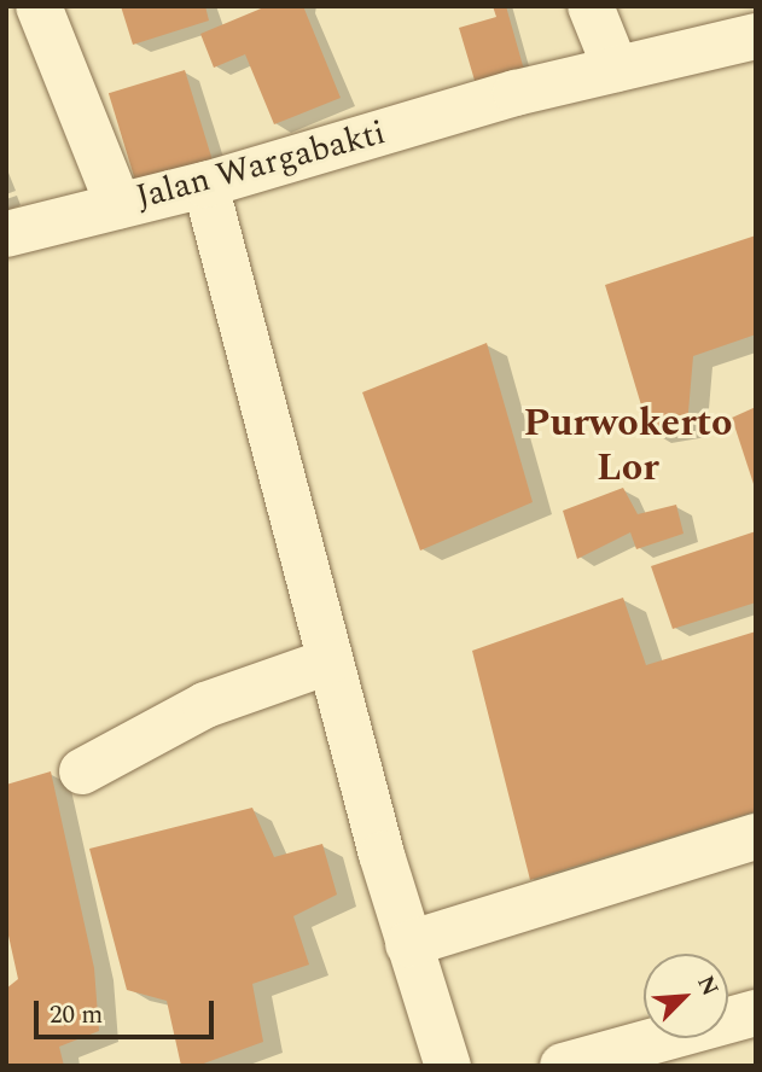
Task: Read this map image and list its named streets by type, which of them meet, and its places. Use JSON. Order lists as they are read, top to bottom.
{
  "streets": {
    "street": ["Jalan Wargabakti"]
  },
  "districts": ["Purwokerto Lor"],
  "scale_bar": "20 m",
  "north": "top right"
}
